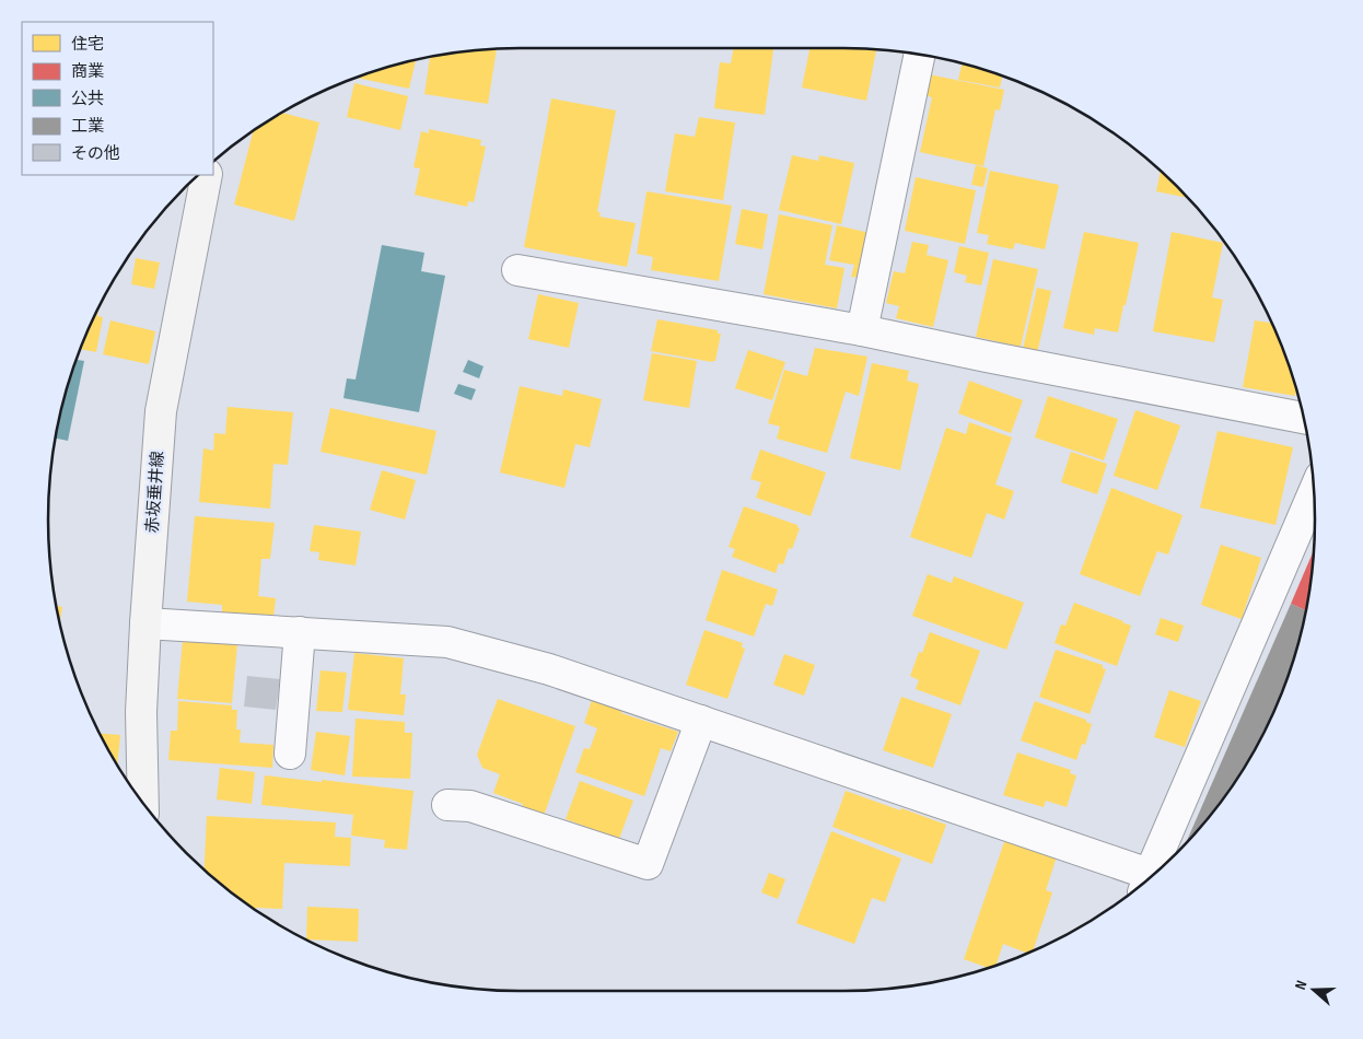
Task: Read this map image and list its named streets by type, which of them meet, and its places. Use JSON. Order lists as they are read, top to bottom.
{
  "streets": {
    "main road": ["赤坂垂井線"]
  },
  "legend": [
    "住宅",
    "商業",
    "公共",
    "工業",
    "その他"
  ],
  "north": "left"
}
